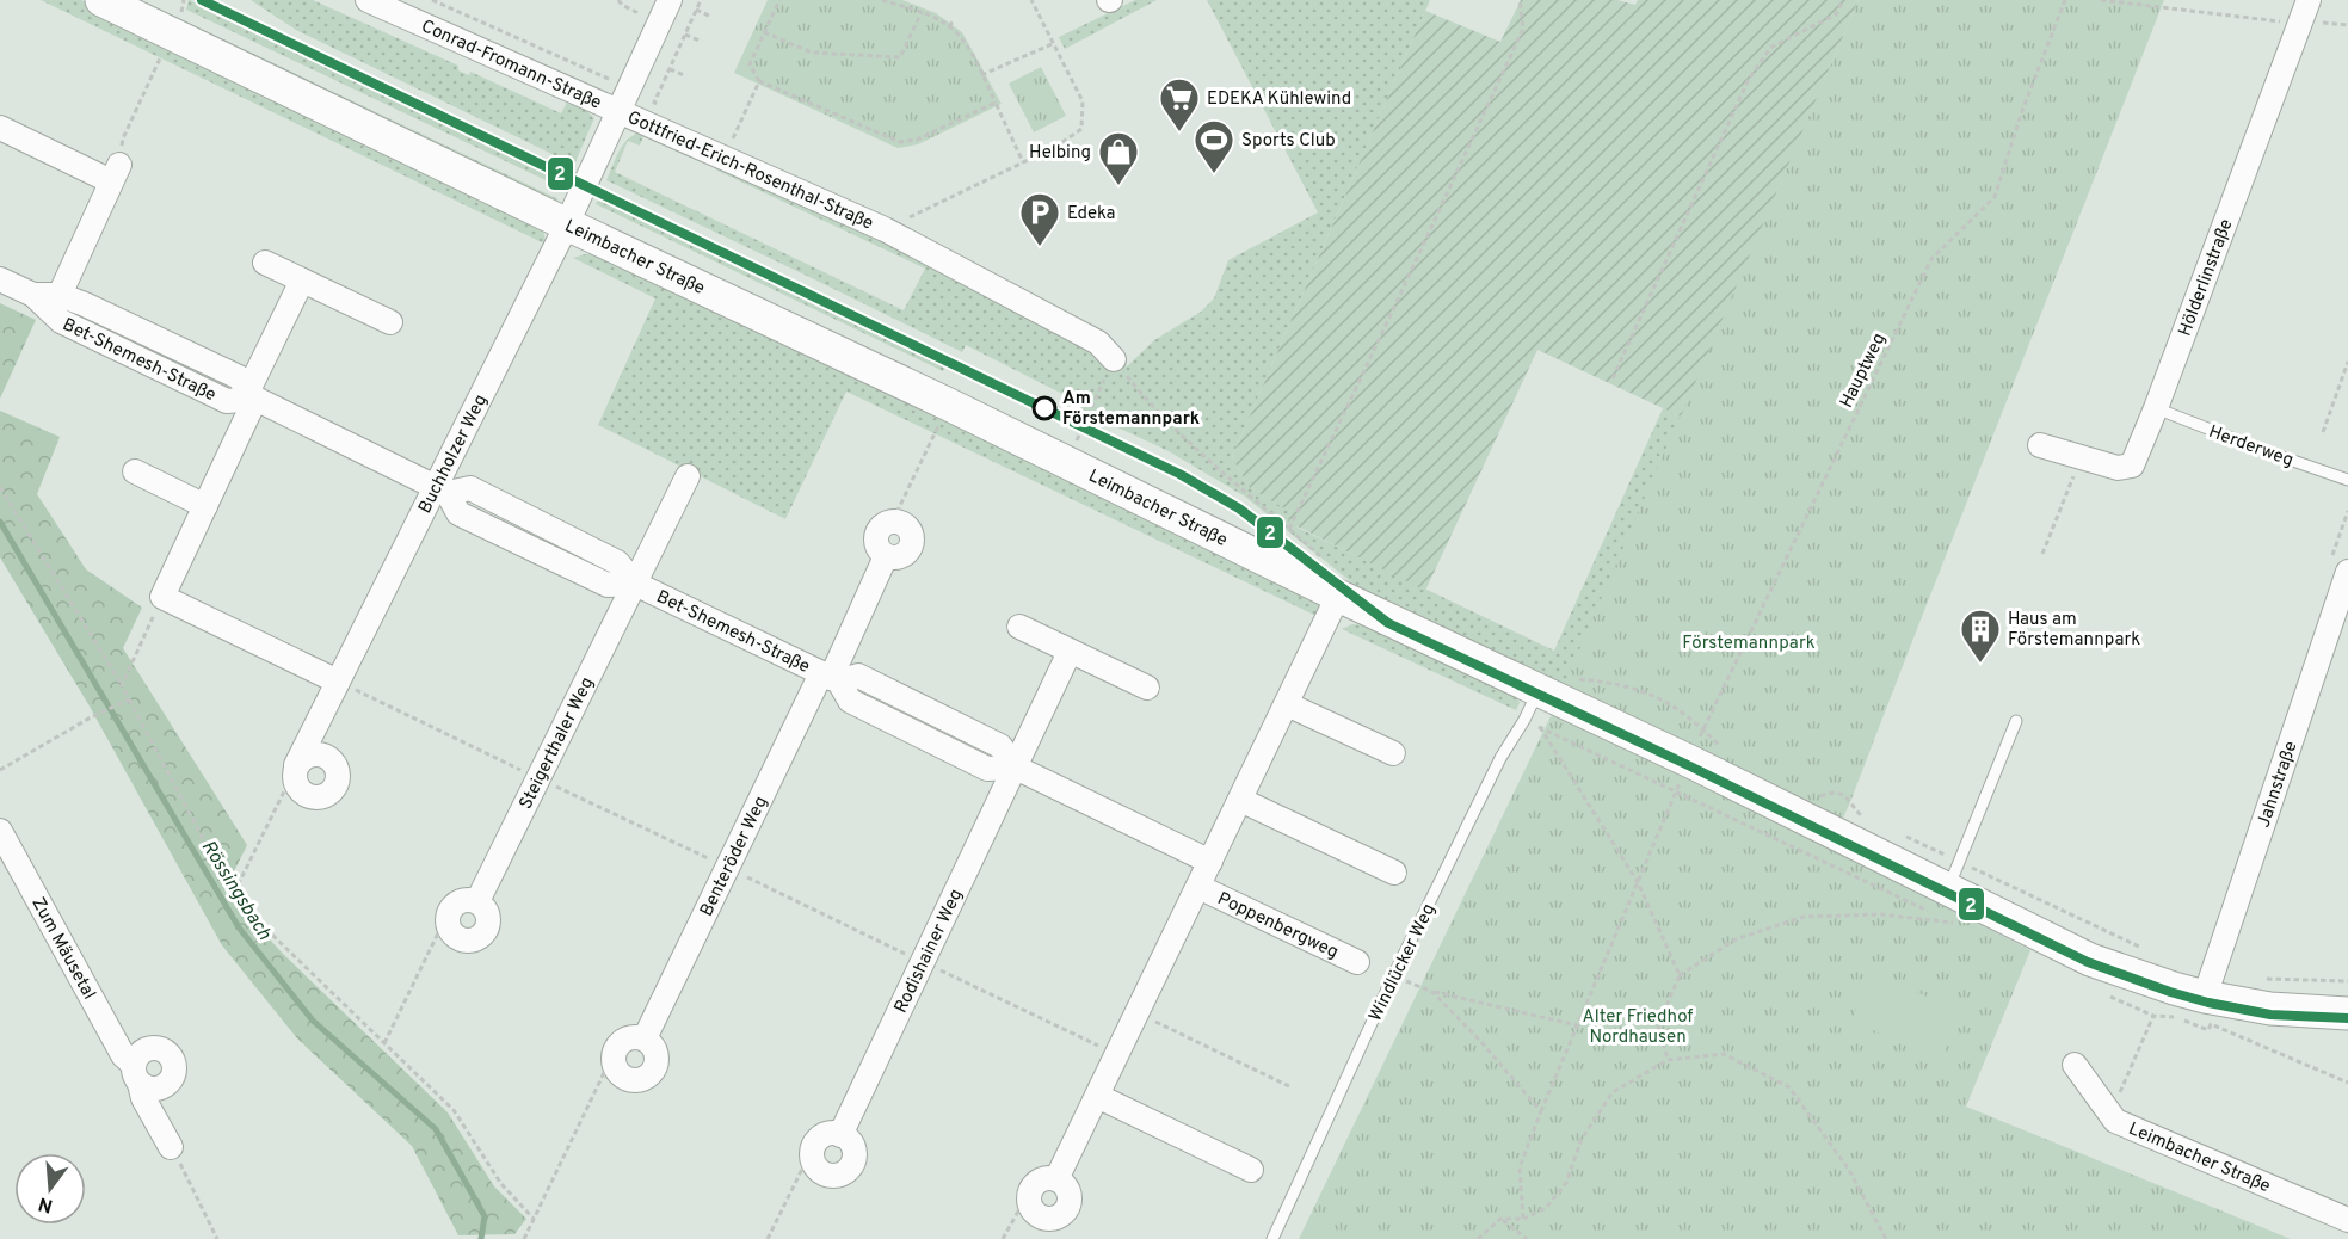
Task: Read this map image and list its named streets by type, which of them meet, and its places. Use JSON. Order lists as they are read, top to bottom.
{
  "streets": {
    "street": [
      "Conrad-Fromann-Straße",
      "Gottfried-Erich-Rosenthal-Straße",
      "Leimbacher Straße",
      "Hölderlinstraße",
      "Bet-Shemesh-Straße",
      "Buchholzer Weg",
      "Steigerthaler Weg",
      "Jahnstraße",
      "Benteröder Weg",
      "Poppenbergweg",
      "Zum Mäusetal",
      "Rodishainer Weg"
    ],
    "lane": ["Herderweg", "Windlücker Weg"],
    "path": ["Hauptweg"]
  },
  "crossings": [
    ["Conrad-Fromann-Straße", "Gottfried-Erich-Rosenthal-Straße"],
    ["Conrad-Fromann-Straße", "Leimbacher Straße"],
    ["Conrad-Fromann-Straße", "Buchholzer Weg"],
    ["Leimbacher Straße", "Hauptweg"],
    ["Leimbacher Straße", "Buchholzer Weg"],
    ["Leimbacher Straße", "Jahnstraße"],
    ["Leimbacher Straße", "Poppenbergweg"],
    ["Leimbacher Straße", "Windlücker Weg"],
    ["Hölderlinstraße", "Herderweg"],
    ["Bet-Shemesh-Straße", "Buchholzer Weg"],
    ["Bet-Shemesh-Straße", "Steigerthaler Weg"],
    ["Bet-Shemesh-Straße", "Benteröder Weg"],
    ["Bet-Shemesh-Straße", "Poppenbergweg"],
    ["Bet-Shemesh-Straße", "Rodishainer Weg"]
  ],
  "water": ["Rössingsbach"],
  "parks": ["Förstemannpark", "Alter Friedhof Nordhausen"],
  "places": {
    "supermarket": ["EDEKA Kühlewind"],
    "sports": ["Sports Club"],
    "shop": ["Helbing"],
    "parking": ["Edeka"],
    "other": ["Am Förstemannpark"],
    "building": ["Haus am Förstemannpark"]
  },
  "lines": ["transit line 2"],
  "north": "bottom"
}
